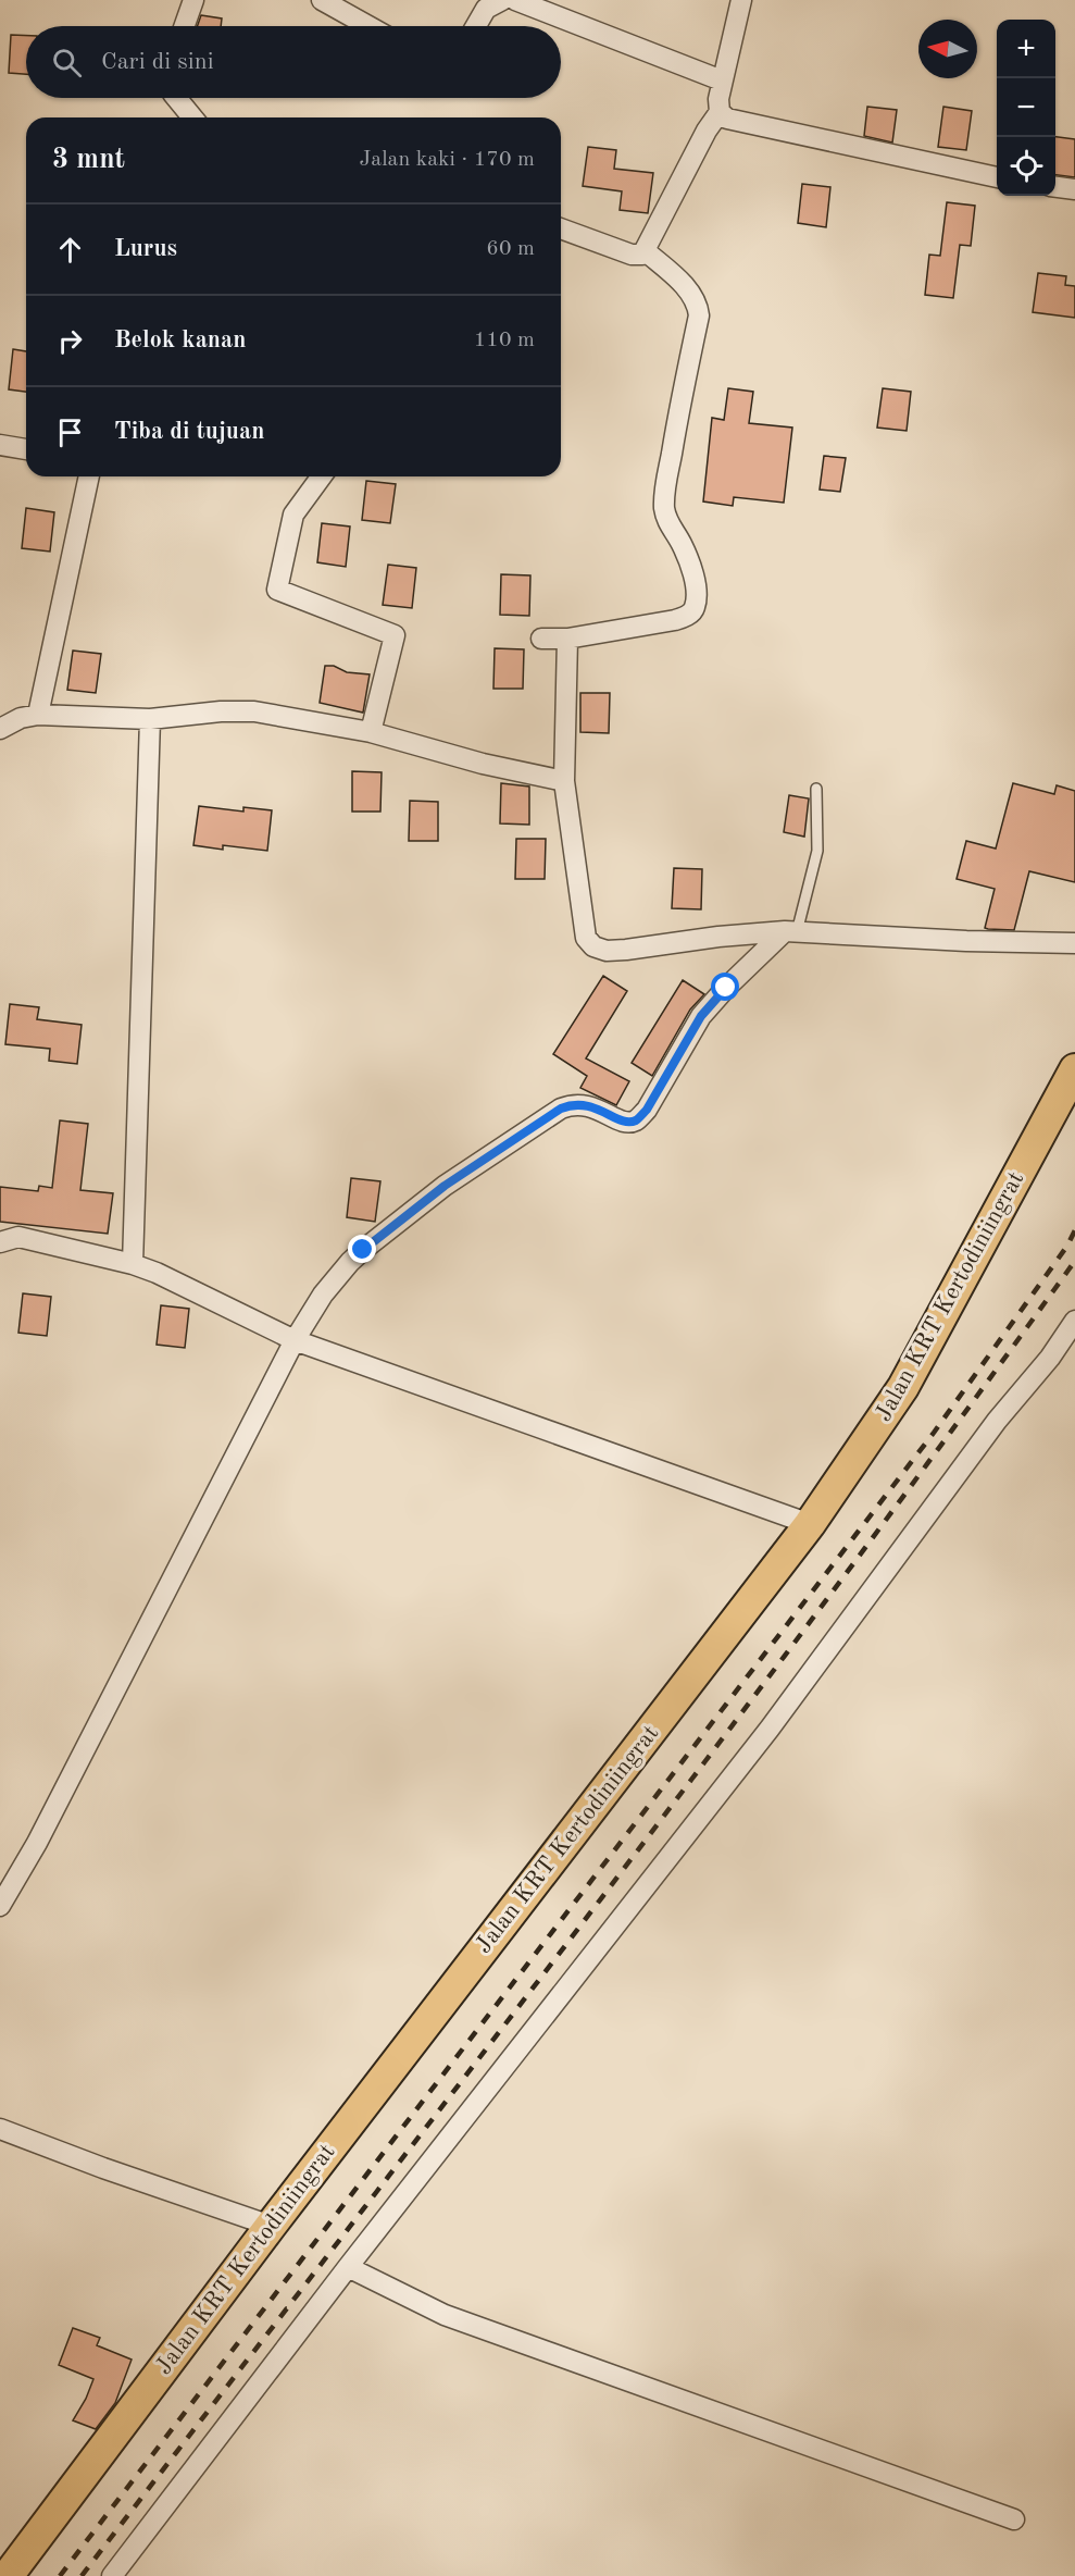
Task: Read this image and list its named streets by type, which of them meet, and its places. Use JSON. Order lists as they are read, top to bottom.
{
  "streets": {
    "main road": ["Jalan KRT Kertodiniingrat"]
  },
  "north": "left",
  "page": {
    "map_buttons": ["+", "−"],
    "search": "Cari di sini",
    "heading": ["3 mnt", "Jalan kaki · 170 m"],
    "list": [
      ["Lurus", "60 m"],
      ["Belok kanan", "110 m"],
      "Tiba di tujuan"
    ]
  }
}
